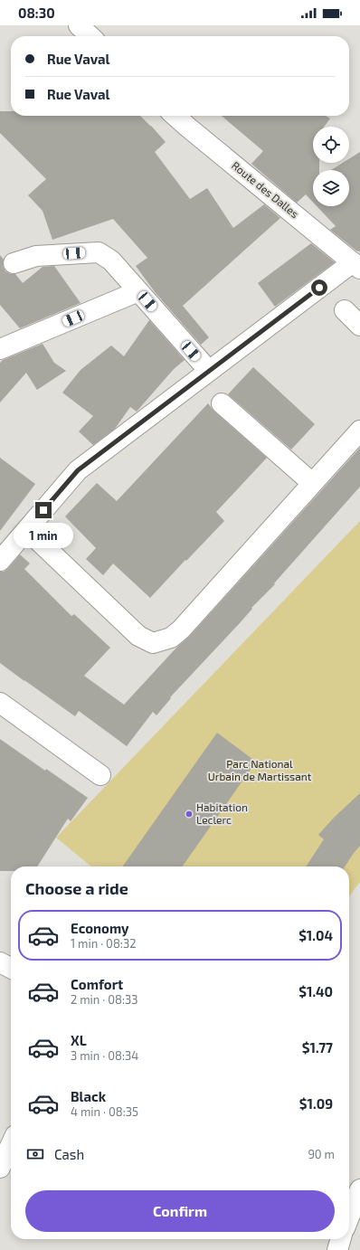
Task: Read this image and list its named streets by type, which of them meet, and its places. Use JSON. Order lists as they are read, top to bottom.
{
  "streets": {
    "street": ["Route des Dalles"]
  },
  "parks": ["Parc National Urbain de Martissant"],
  "places": ["Habitation Leclerc"],
  "page": {
    "status": "08:30",
    "banner": ["Rue Vaval", "Rue Vaval"],
    "bubble": "1 min",
    "heading": "Choose a ride",
    "list": [
      {
        "name": "Economy",
        "note": "1 min · 08:32",
        "value": "$1.04"
      },
      {
        "name": "Comfort",
        "note": "2 min · 08:33",
        "value": "$1.40"
      },
      {
        "name": "XL",
        "note": "3 min · 08:34",
        "value": "$1.77"
      },
      {
        "name": "Black",
        "note": "4 min · 08:35",
        "value": "$1.09"
      }
    ],
    "pay": ["Cash", "90 m"],
    "buttons": "Confirm"
  }
}
